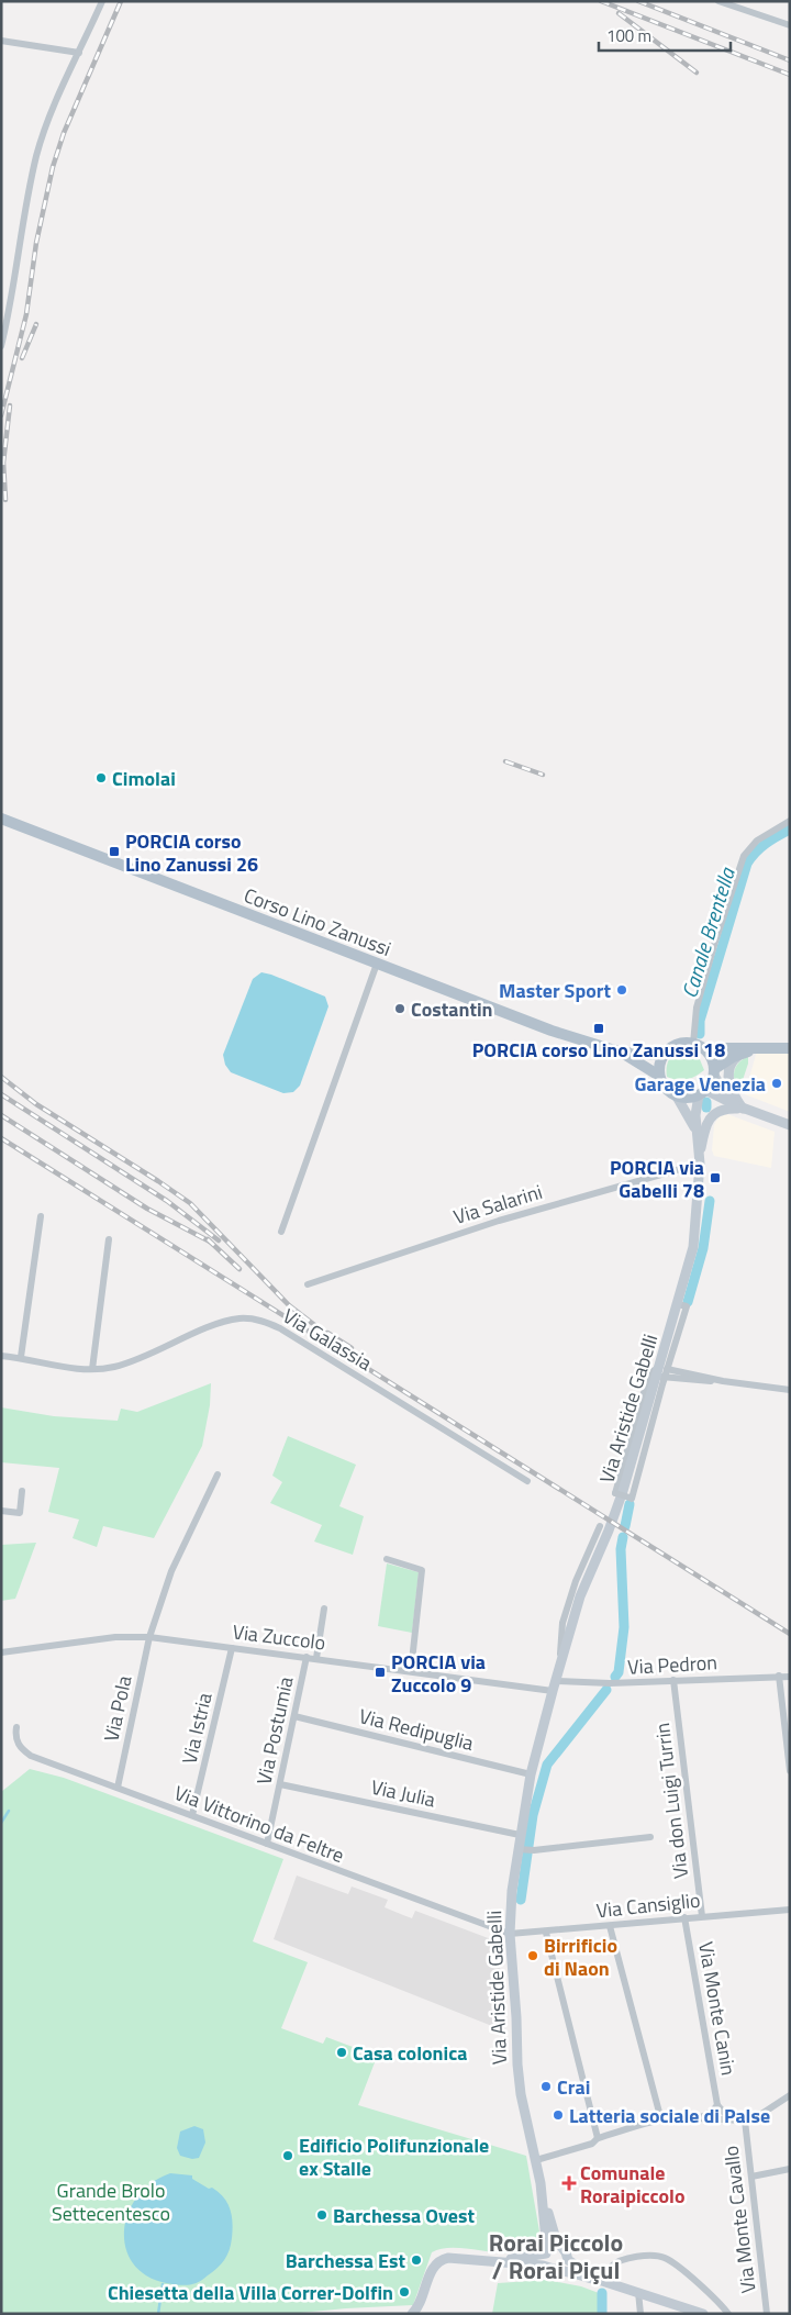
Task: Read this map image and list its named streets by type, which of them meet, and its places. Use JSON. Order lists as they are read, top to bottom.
{
  "streets": {
    "main road": ["Corso Lino Zanussi", "Via Aristide Gabelli"],
    "street": [
      "Via Salarini",
      "Via Galassia",
      "Via Zuccolo",
      "Via Pedron",
      "Via Pola",
      "Via Istria",
      "Via Redipuglia",
      "Via Postumia",
      "Via Julia",
      "Via don Luigi Turrin",
      "Via Vittorino da Feltre",
      "Via Cansiglio",
      "Via Monte Canin",
      "Via Monte Cavallo"
    ]
  },
  "crossings": [
    ["Corso Lino Zanussi", "Via Aristide Gabelli"],
    ["Via Salarini", "Via Aristide Gabelli"],
    ["Via Aristide Gabelli", "Via Zuccolo"],
    ["Via Aristide Gabelli", "Via Pedron"],
    ["Via Aristide Gabelli", "Via Redipuglia"],
    ["Via Aristide Gabelli", "Via Julia"],
    ["Via Aristide Gabelli", "Via Vittorino da Feltre"],
    ["Via Aristide Gabelli", "Via Cansiglio"],
    ["Via Zuccolo", "Via Pedron"],
    ["Via Zuccolo", "Via Pola"],
    ["Via Zuccolo", "Via Istria"],
    ["Via Zuccolo", "Via Postumia"],
    ["Via Pedron", "Via don Luigi Turrin"],
    ["Via Pola", "Via Vittorino da Feltre"],
    ["Via Istria", "Via Vittorino da Feltre"],
    ["Via Redipuglia", "Via Postumia"],
    ["Via Postumia", "Via Julia"],
    ["Via Postumia", "Via Vittorino da Feltre"],
    ["Via don Luigi Turrin", "Via Cansiglio"],
    ["Via Vittorino da Feltre", "Via Cansiglio"],
    ["Via Cansiglio", "Via Monte Canin"]
  ],
  "districts": ["Rorai Piccolo / Rorai Piçul"],
  "water": ["Canale Brentella"],
  "parks": ["Grande Brolo Settecentesco"],
  "places": {
    "other": [
      "Cimolai",
      "Master Sport",
      "Costantin",
      "Garage Venezia",
      "Birrificio di Naon",
      "Casa colonica",
      "Crai",
      "Latteria sociale di Palse",
      "Edificio Polifunzionale ex Stalle",
      "Barchessa Ovest",
      "Barchessa Est",
      "Chiesetta della Villa Correr-Dolfin"
    ],
    "transit": [
      "PORCIA corso Lino Zanussi 26",
      "PORCIA corso Lino Zanussi 18",
      "PORCIA via Gabelli 78",
      "PORCIA via Zuccolo 9"
    ],
    "health": ["Comunale Roraipiccolo"]
  },
  "scale_bar": "100 m"
}
